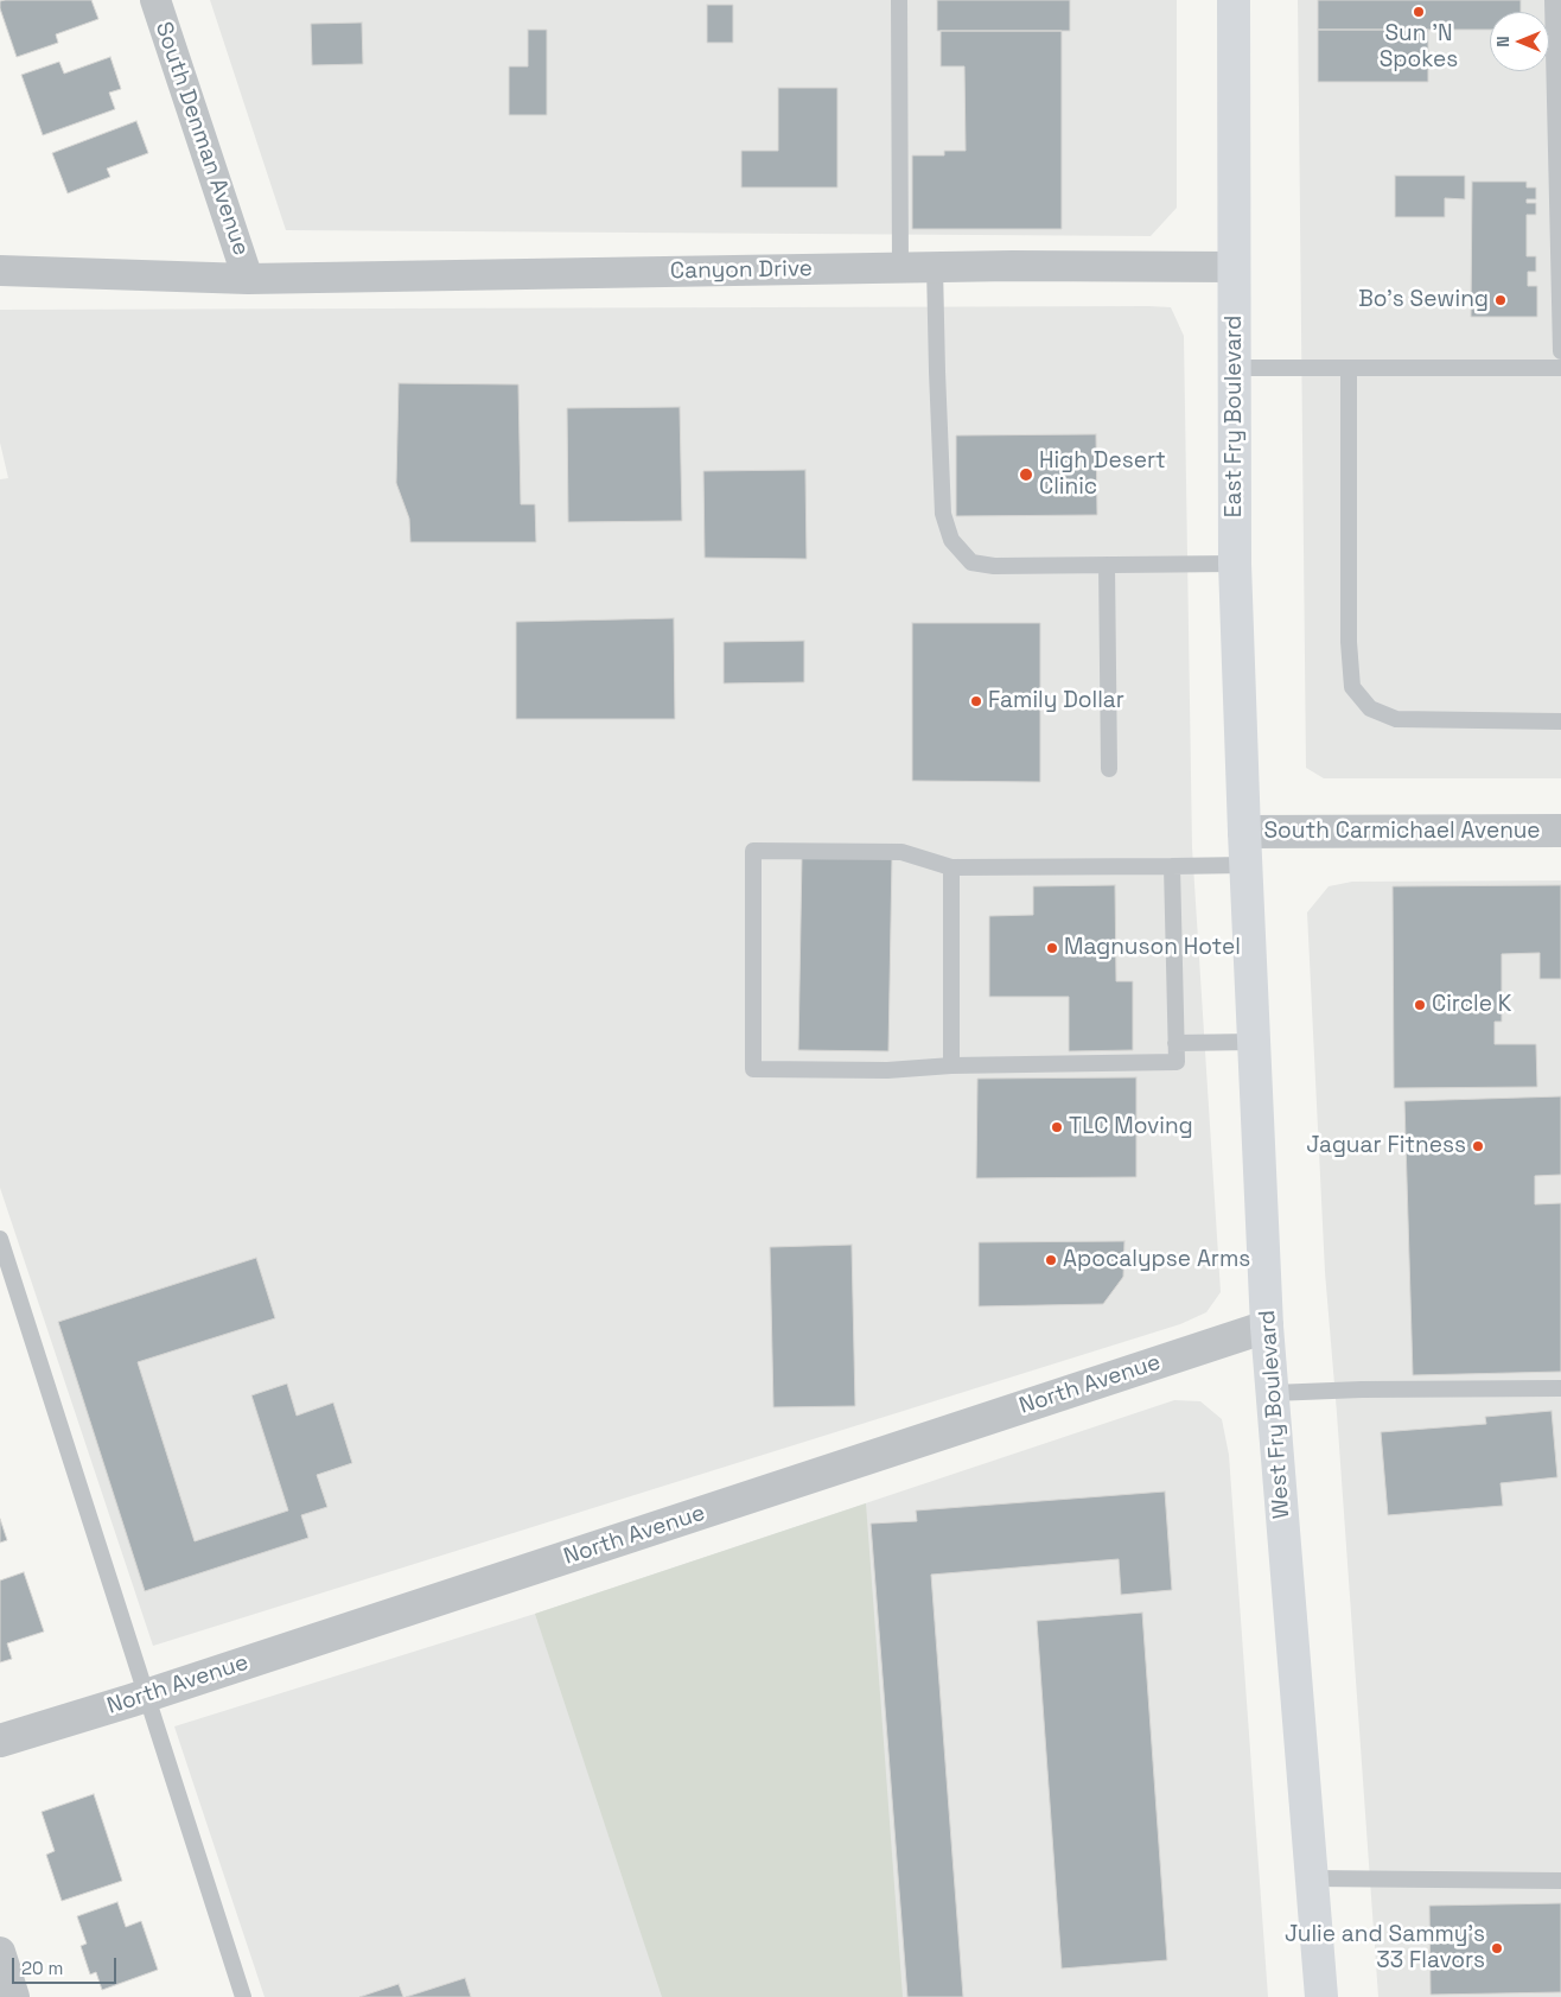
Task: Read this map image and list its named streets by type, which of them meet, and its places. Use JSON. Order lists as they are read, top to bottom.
{
  "streets": {
    "main road": ["East Fry Boulevard", "West Fry Boulevard"],
    "street": [
      "South Denman Avenue",
      "Canyon Drive",
      "South Carmichael Avenue",
      "North Avenue"
    ]
  },
  "crossings": [
    ["South Denman Avenue", "Canyon Drive"],
    ["Canyon Drive", "East Fry Boulevard"],
    ["East Fry Boulevard", "South Carmichael Avenue"],
    ["East Fry Boulevard", "West Fry Boulevard"],
    ["South Carmichael Avenue", "West Fry Boulevard"],
    ["North Avenue", "West Fry Boulevard"]
  ],
  "places": [
    "Sun 'N Spokes",
    "Bo's Sewing",
    "High Desert Clinic",
    "Family Dollar",
    "Magnuson Hotel",
    "Circle K",
    "TLC Moving",
    "Jaguar Fitness",
    "Apocalypse Arms",
    "Julie and Sammy's 33 Flavors"
  ],
  "scale_bar": "20 m",
  "north": "left"
}
